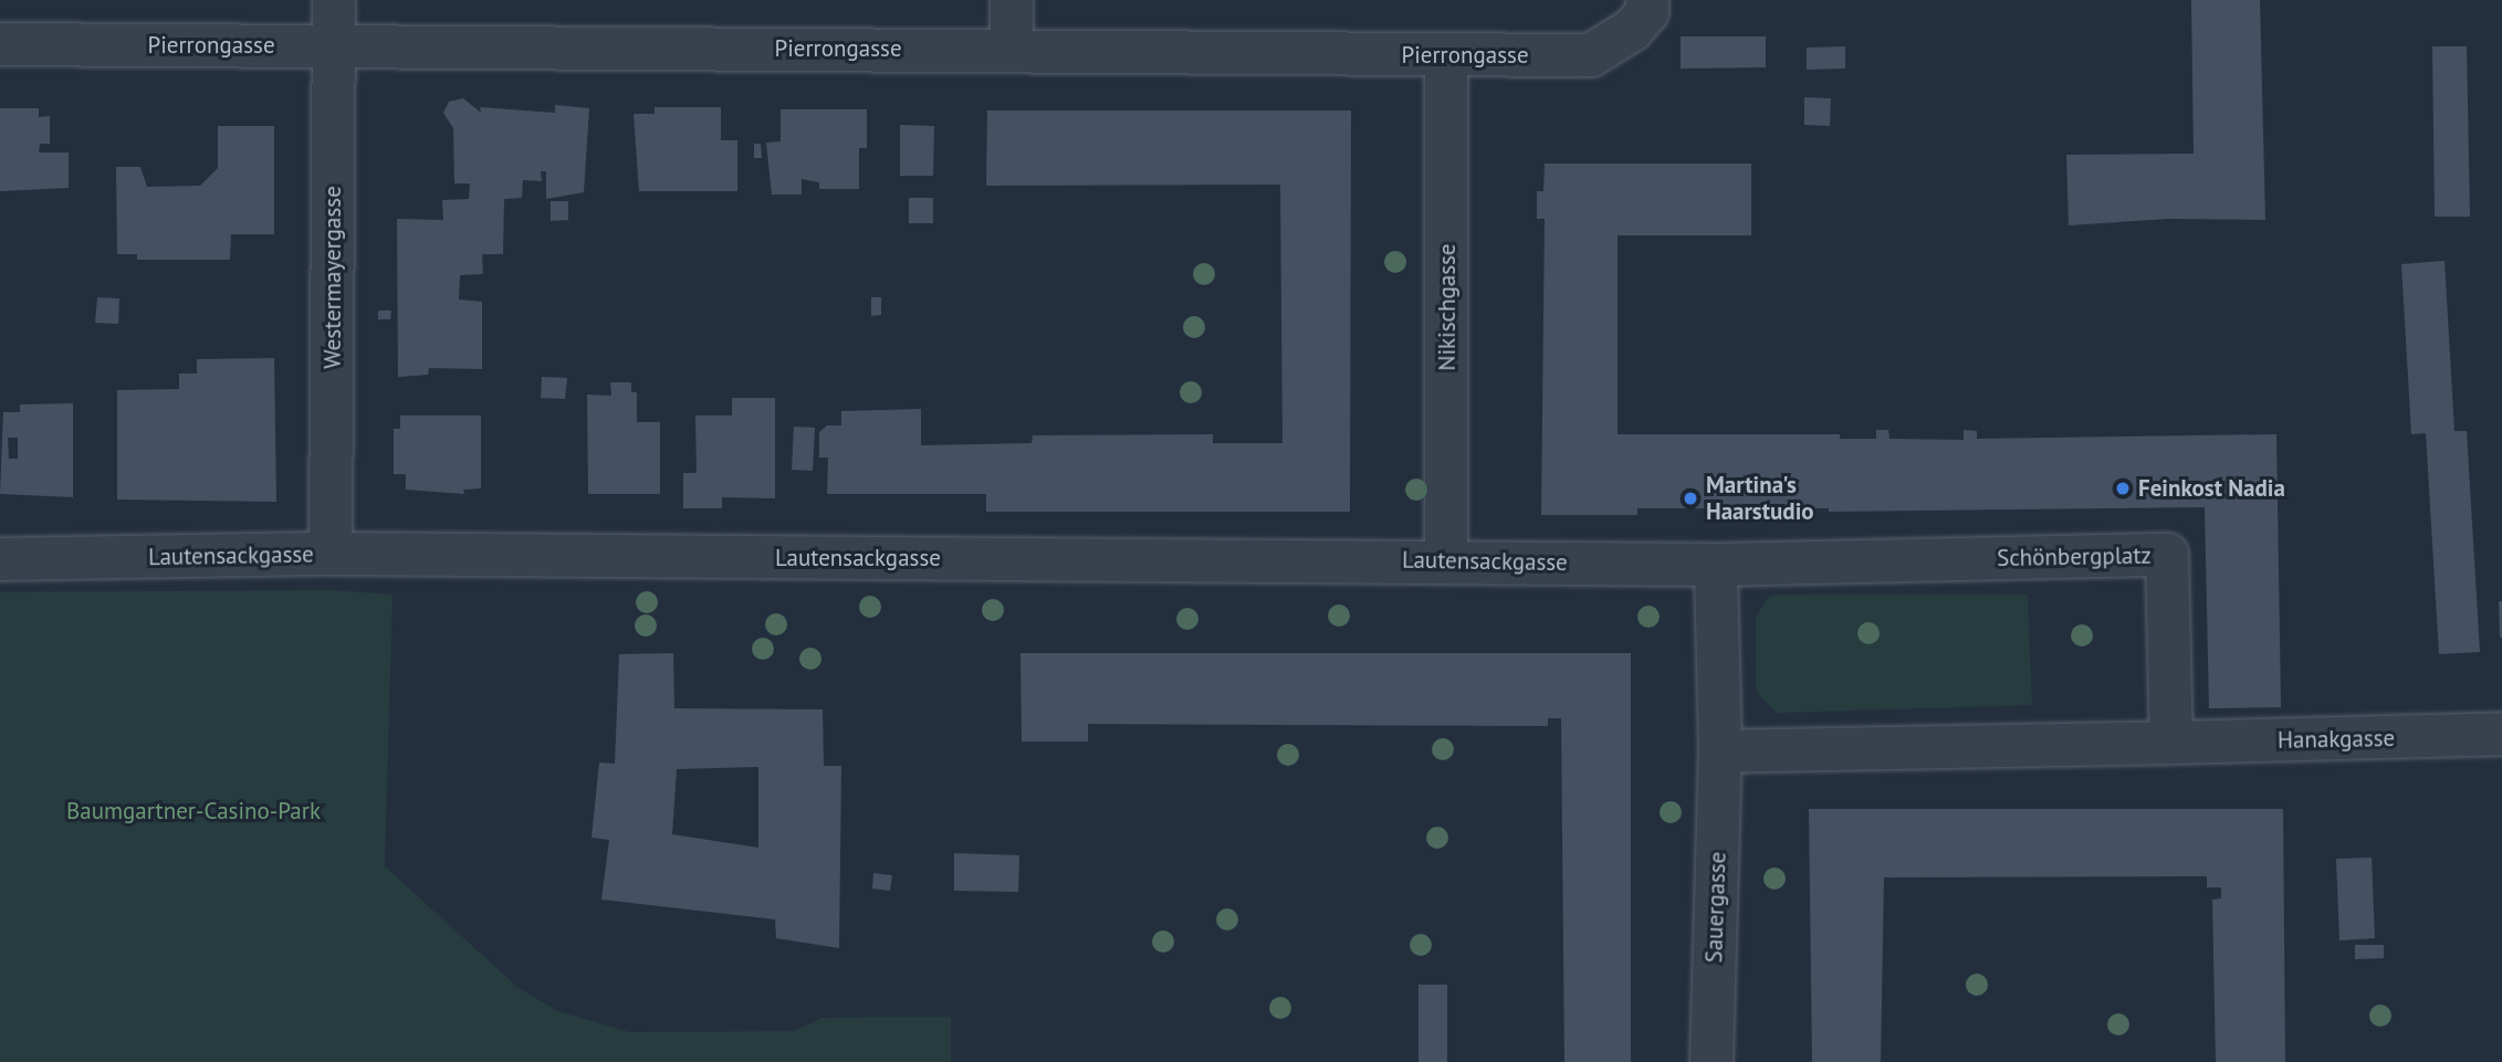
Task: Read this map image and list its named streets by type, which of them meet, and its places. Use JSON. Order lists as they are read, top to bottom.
{
  "streets": {
    "street": [
      "Pierrongasse",
      "Westermayergasse",
      "Nikischgasse",
      "Lautensackgasse",
      "Schönbergplatz",
      "Hanakgasse",
      "Sauergasse"
    ]
  },
  "crossings": [
    ["Pierrongasse", "Westermayergasse"],
    ["Pierrongasse", "Nikischgasse"],
    ["Westermayergasse", "Lautensackgasse"],
    ["Nikischgasse", "Lautensackgasse"],
    ["Lautensackgasse", "Schönbergplatz"],
    ["Schönbergplatz", "Hanakgasse"]
  ],
  "parks": ["Baumgartner-Casino-Park"],
  "places": ["Feinkost Nadia", "Martina's Haarstudio"]
}
